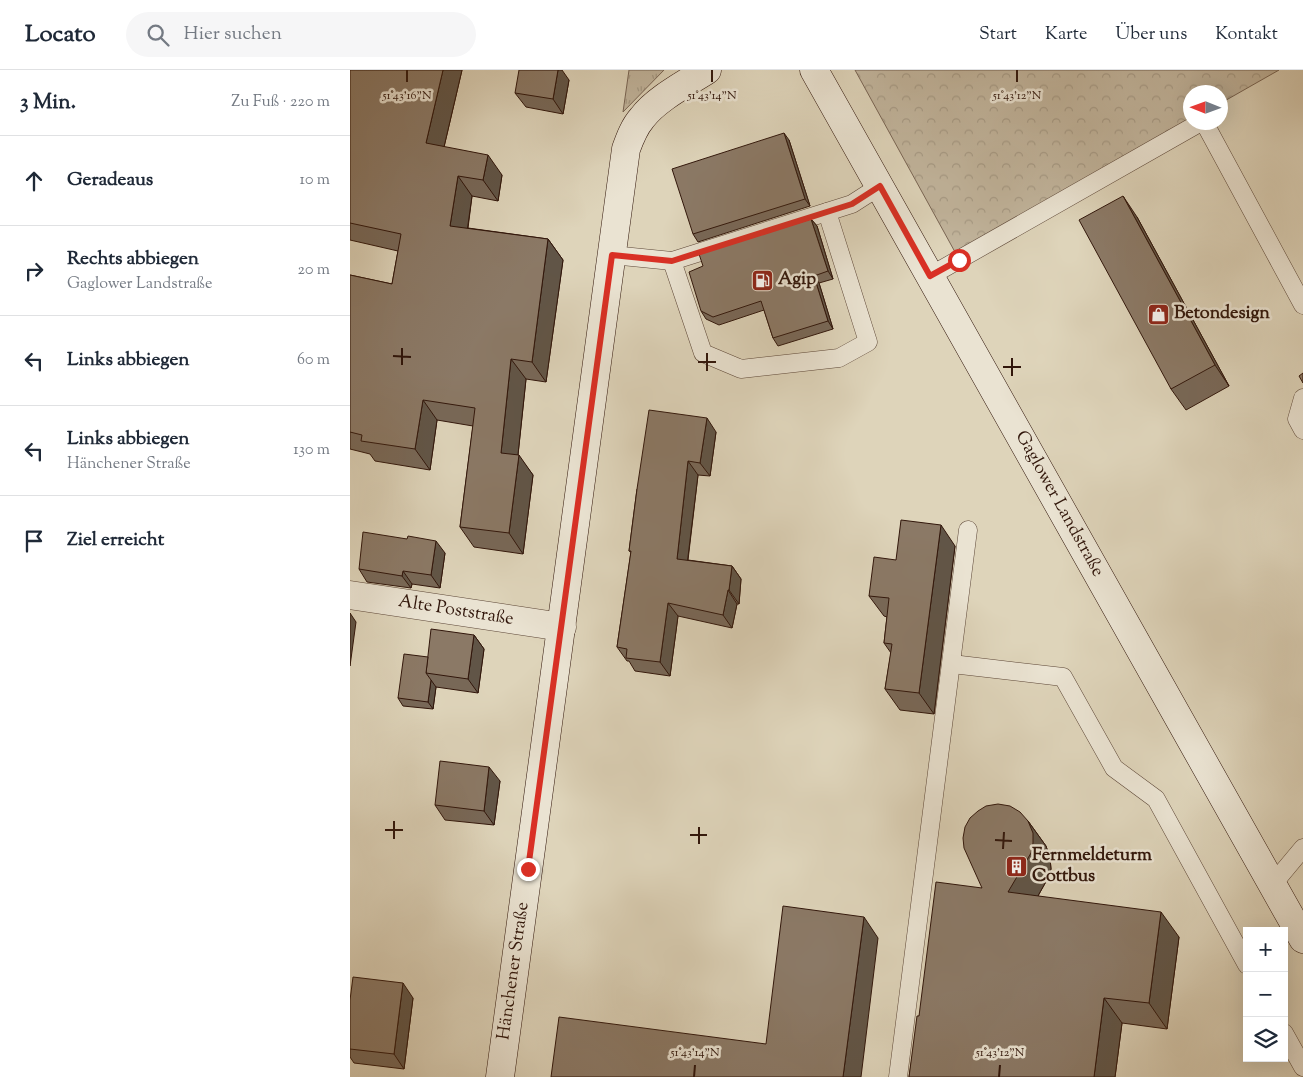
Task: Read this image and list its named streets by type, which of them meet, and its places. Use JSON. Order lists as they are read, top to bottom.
{
  "streets": {
    "street": ["Gaglower Landstraße", "Alte Poststraße", "Hänchener Straße"]
  },
  "crossings": [
    ["Alte Poststraße", "Hänchener Straße"]
  ],
  "places": {
    "fuel station": ["Agip"],
    "shop": ["Betondesign"],
    "building": ["Fernmeldeturm Cottbus"]
  },
  "north": "left",
  "page": {
    "header": "Locato",
    "search": "Hier suchen",
    "nav": [
      "Start",
      "Karte",
      "Über uns",
      "Kontakt"
    ],
    "heading": ["3 Min.", "Zu Fuß · 220 m"],
    "list": [
      ["Geradeaus", "10 m"],
      ["Rechts abbiegen", "Gaglower Landstraße", "20 m"],
      ["Links abbiegen", "60 m"],
      ["Links abbiegen", "Hänchener Straße", "130 m"],
      "Ziel erreicht"
    ],
    "map_buttons": ["+", "−"]
  },
  "coordinates": ["51°43'16\"N", "51°43'14\"N", "51°43'12\"N"]
}
